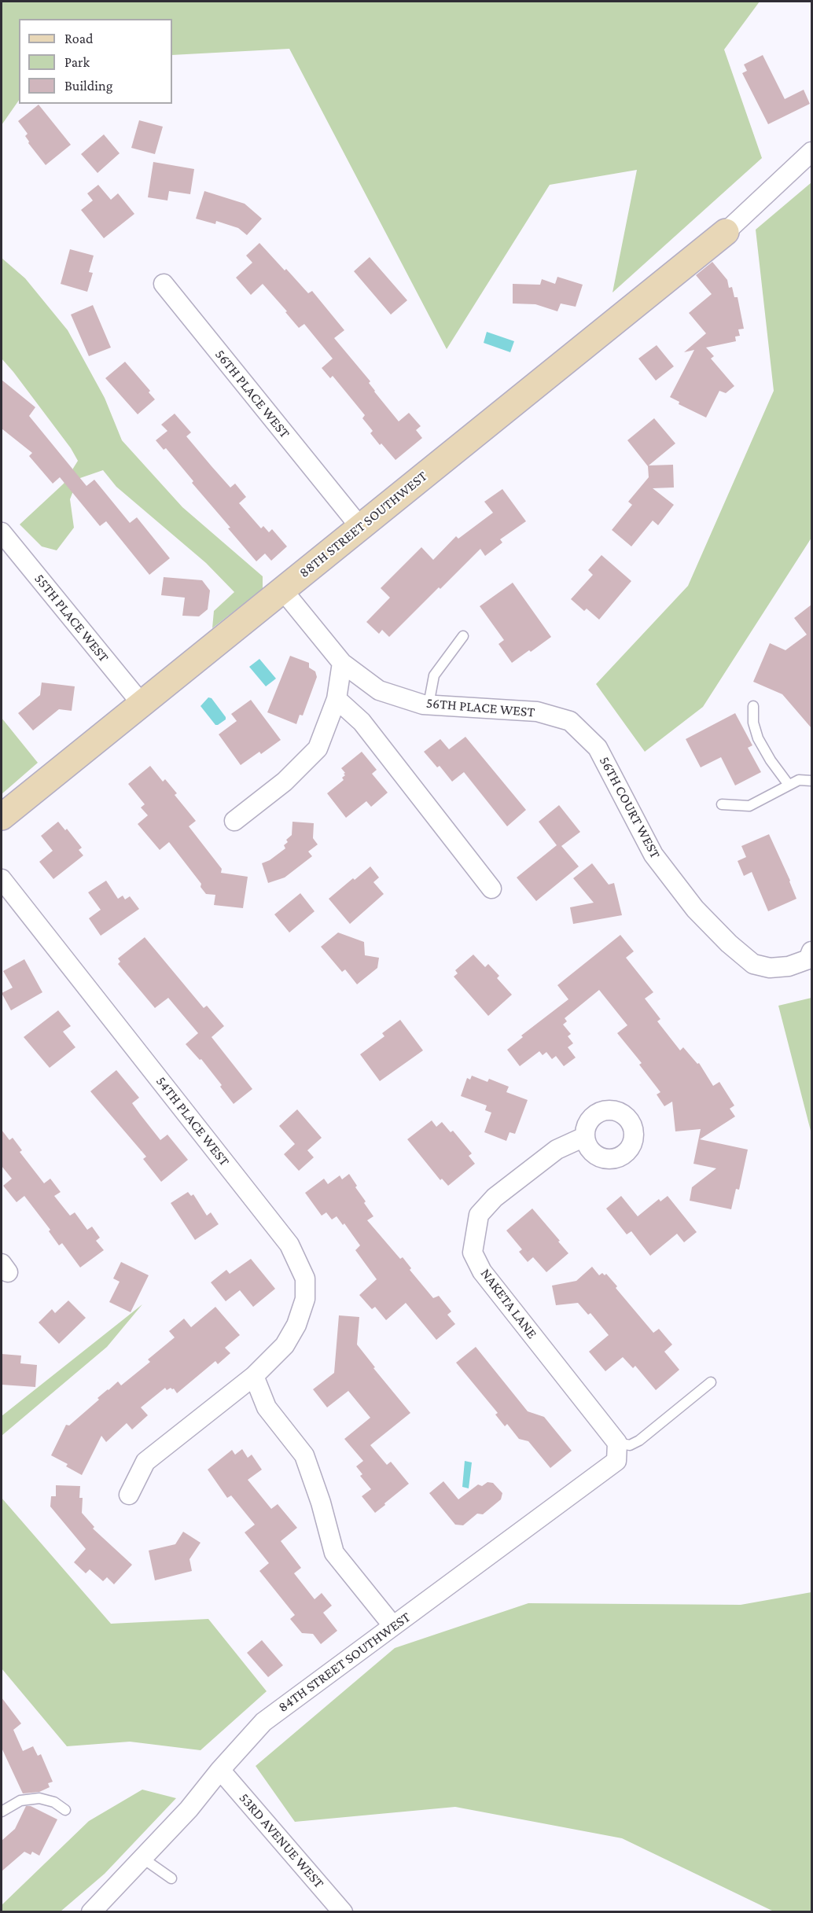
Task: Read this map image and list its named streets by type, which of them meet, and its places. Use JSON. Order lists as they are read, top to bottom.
{
  "streets": {
    "street": [
      "56TH PLACE WEST",
      "88TH STREET SOUTHWEST",
      "55TH PLACE WEST",
      "56TH COURT WEST",
      "54TH PLACE WEST",
      "NAKETA LANE",
      "84TH STREET SOUTHWEST",
      "53RD AVENUE WEST"
    ]
  },
  "crossings": [
    ["56TH PLACE WEST", "88TH STREET SOUTHWEST"],
    ["56TH PLACE WEST", "56TH COURT WEST"],
    ["88TH STREET SOUTHWEST", "55TH PLACE WEST"],
    ["NAKETA LANE", "84TH STREET SOUTHWEST"],
    ["84TH STREET SOUTHWEST", "53RD AVENUE WEST"]
  ],
  "legend": ["Road", "Park", "Building"]
}
